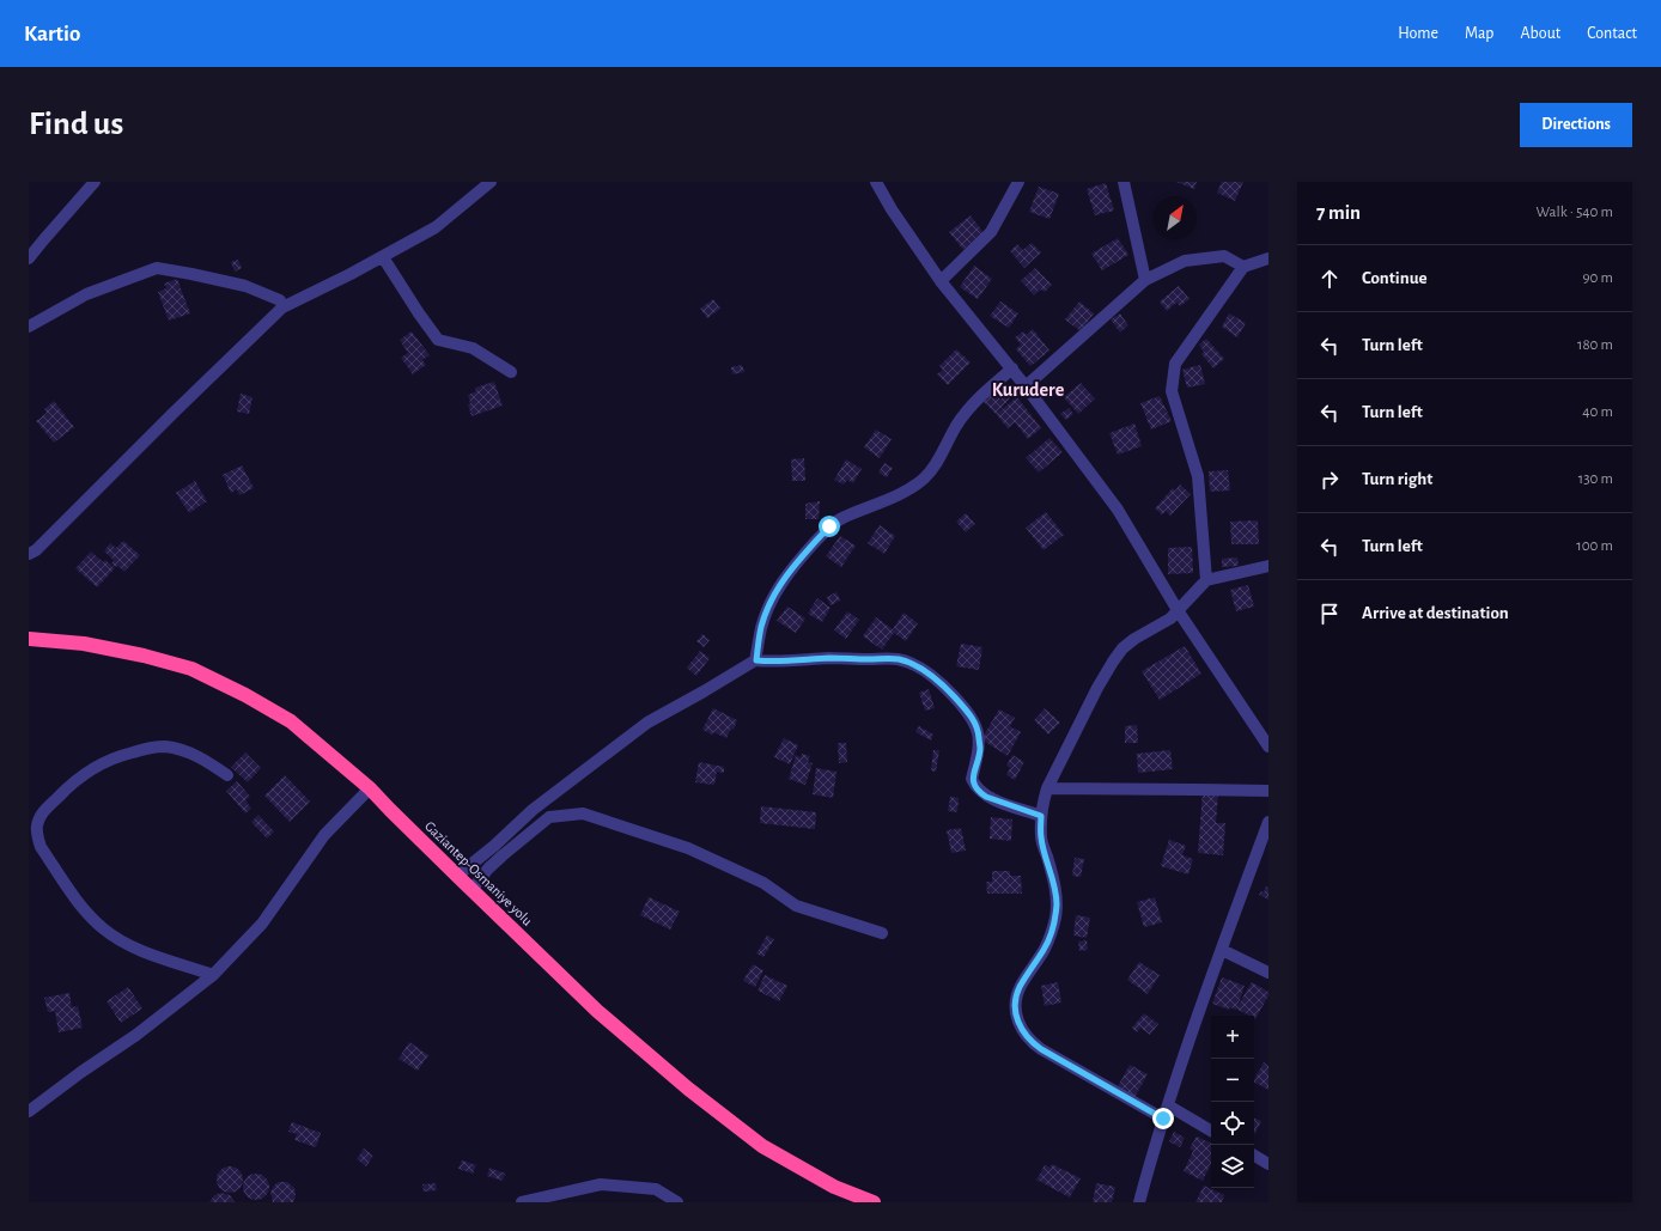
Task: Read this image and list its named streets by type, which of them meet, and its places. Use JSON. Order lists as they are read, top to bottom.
{
  "streets": {
    "highway": ["Gaziantep-Osmaniye yolu"]
  },
  "districts": ["Kurudere"],
  "north": "top right",
  "page": {
    "header": "Kartio",
    "nav": [
      "Home",
      "Map",
      "About",
      "Contact"
    ],
    "buttons": "Directions",
    "title": "Find us",
    "heading": ["7 min", "Walk · 540 m"],
    "list": [
      ["Continue", "90 m"],
      ["Turn left", "180 m"],
      ["Turn left", "40 m"],
      ["Turn right", "130 m"],
      ["Turn left", "100 m"],
      "Arrive at destination"
    ],
    "map_buttons": ["+", "−"]
  }
}
